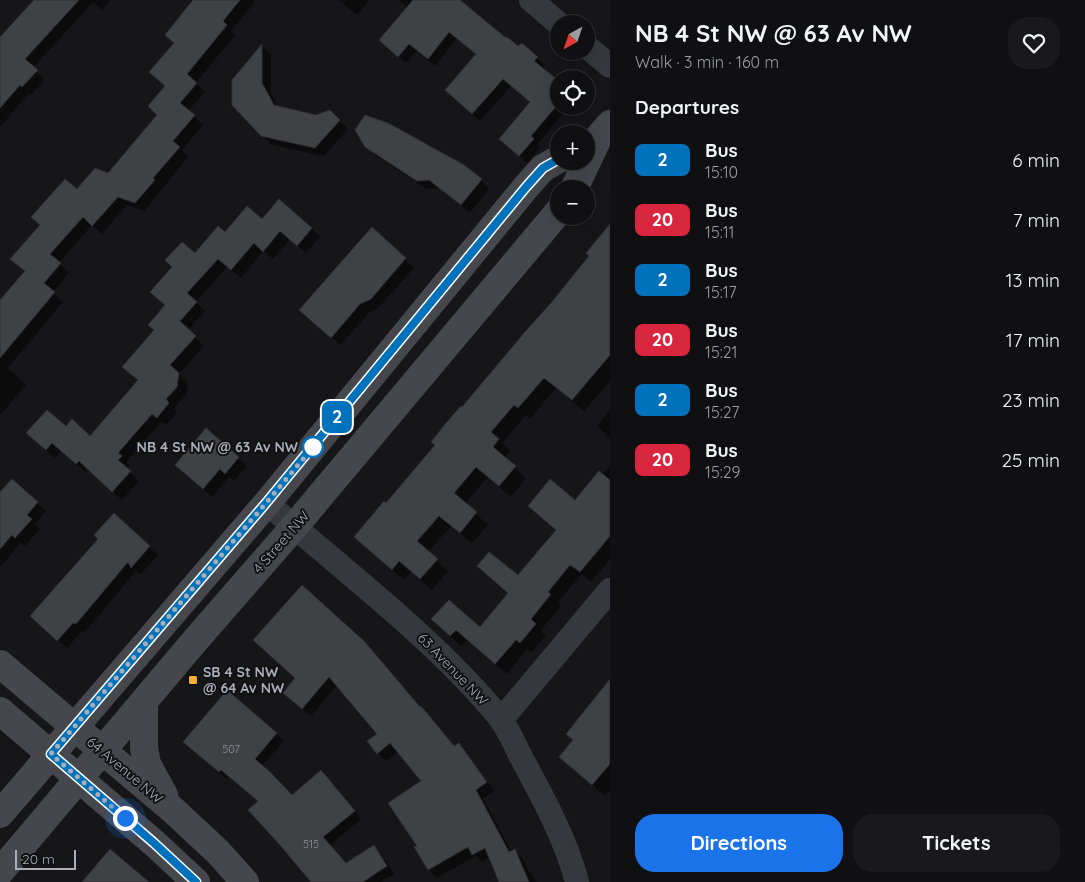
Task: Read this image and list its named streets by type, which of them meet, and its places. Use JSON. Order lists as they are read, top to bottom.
{
  "streets": {
    "main road": ["4 Street NW", "64 Avenue NW"],
    "street": ["63 Avenue NW"]
  },
  "crossings": [
    ["4 Street NW", "63 Avenue NW"],
    ["4 Street NW", "64 Avenue NW"]
  ],
  "places": {
    "other": ["NB 4 St NW @ 63 Av NW"],
    "transit": ["SB 4 St NW @ 64 Av NW"]
  },
  "lines": ["bus line 2"],
  "house_numbers": ["507", "515"],
  "scale_bar": "20 m",
  "north": "bottom left",
  "page": {
    "on_map": "2",
    "heading": [
      ["NB 4 St NW @ 63 Av NW", "Walk · 3 min · 160 m"],
      "Departures"
    ],
    "map_buttons": ["+", "−"],
    "list": [
      {
        "mark": "2",
        "name": "Bus",
        "note": "15:10",
        "value": "6 min"
      },
      {
        "mark": "20",
        "name": "Bus",
        "note": "15:11",
        "value": "7 min"
      },
      {
        "mark": "2",
        "name": "Bus",
        "note": "15:17",
        "value": "13 min"
      },
      {
        "mark": "20",
        "name": "Bus",
        "note": "15:21",
        "value": "17 min"
      },
      {
        "mark": "2",
        "name": "Bus",
        "note": "15:27",
        "value": "23 min"
      },
      {
        "mark": "20",
        "name": "Bus",
        "note": "15:29",
        "value": "25 min"
      }
    ],
    "buttons": ["Directions", "Tickets"],
    "scale": "20 m"
  }
}
